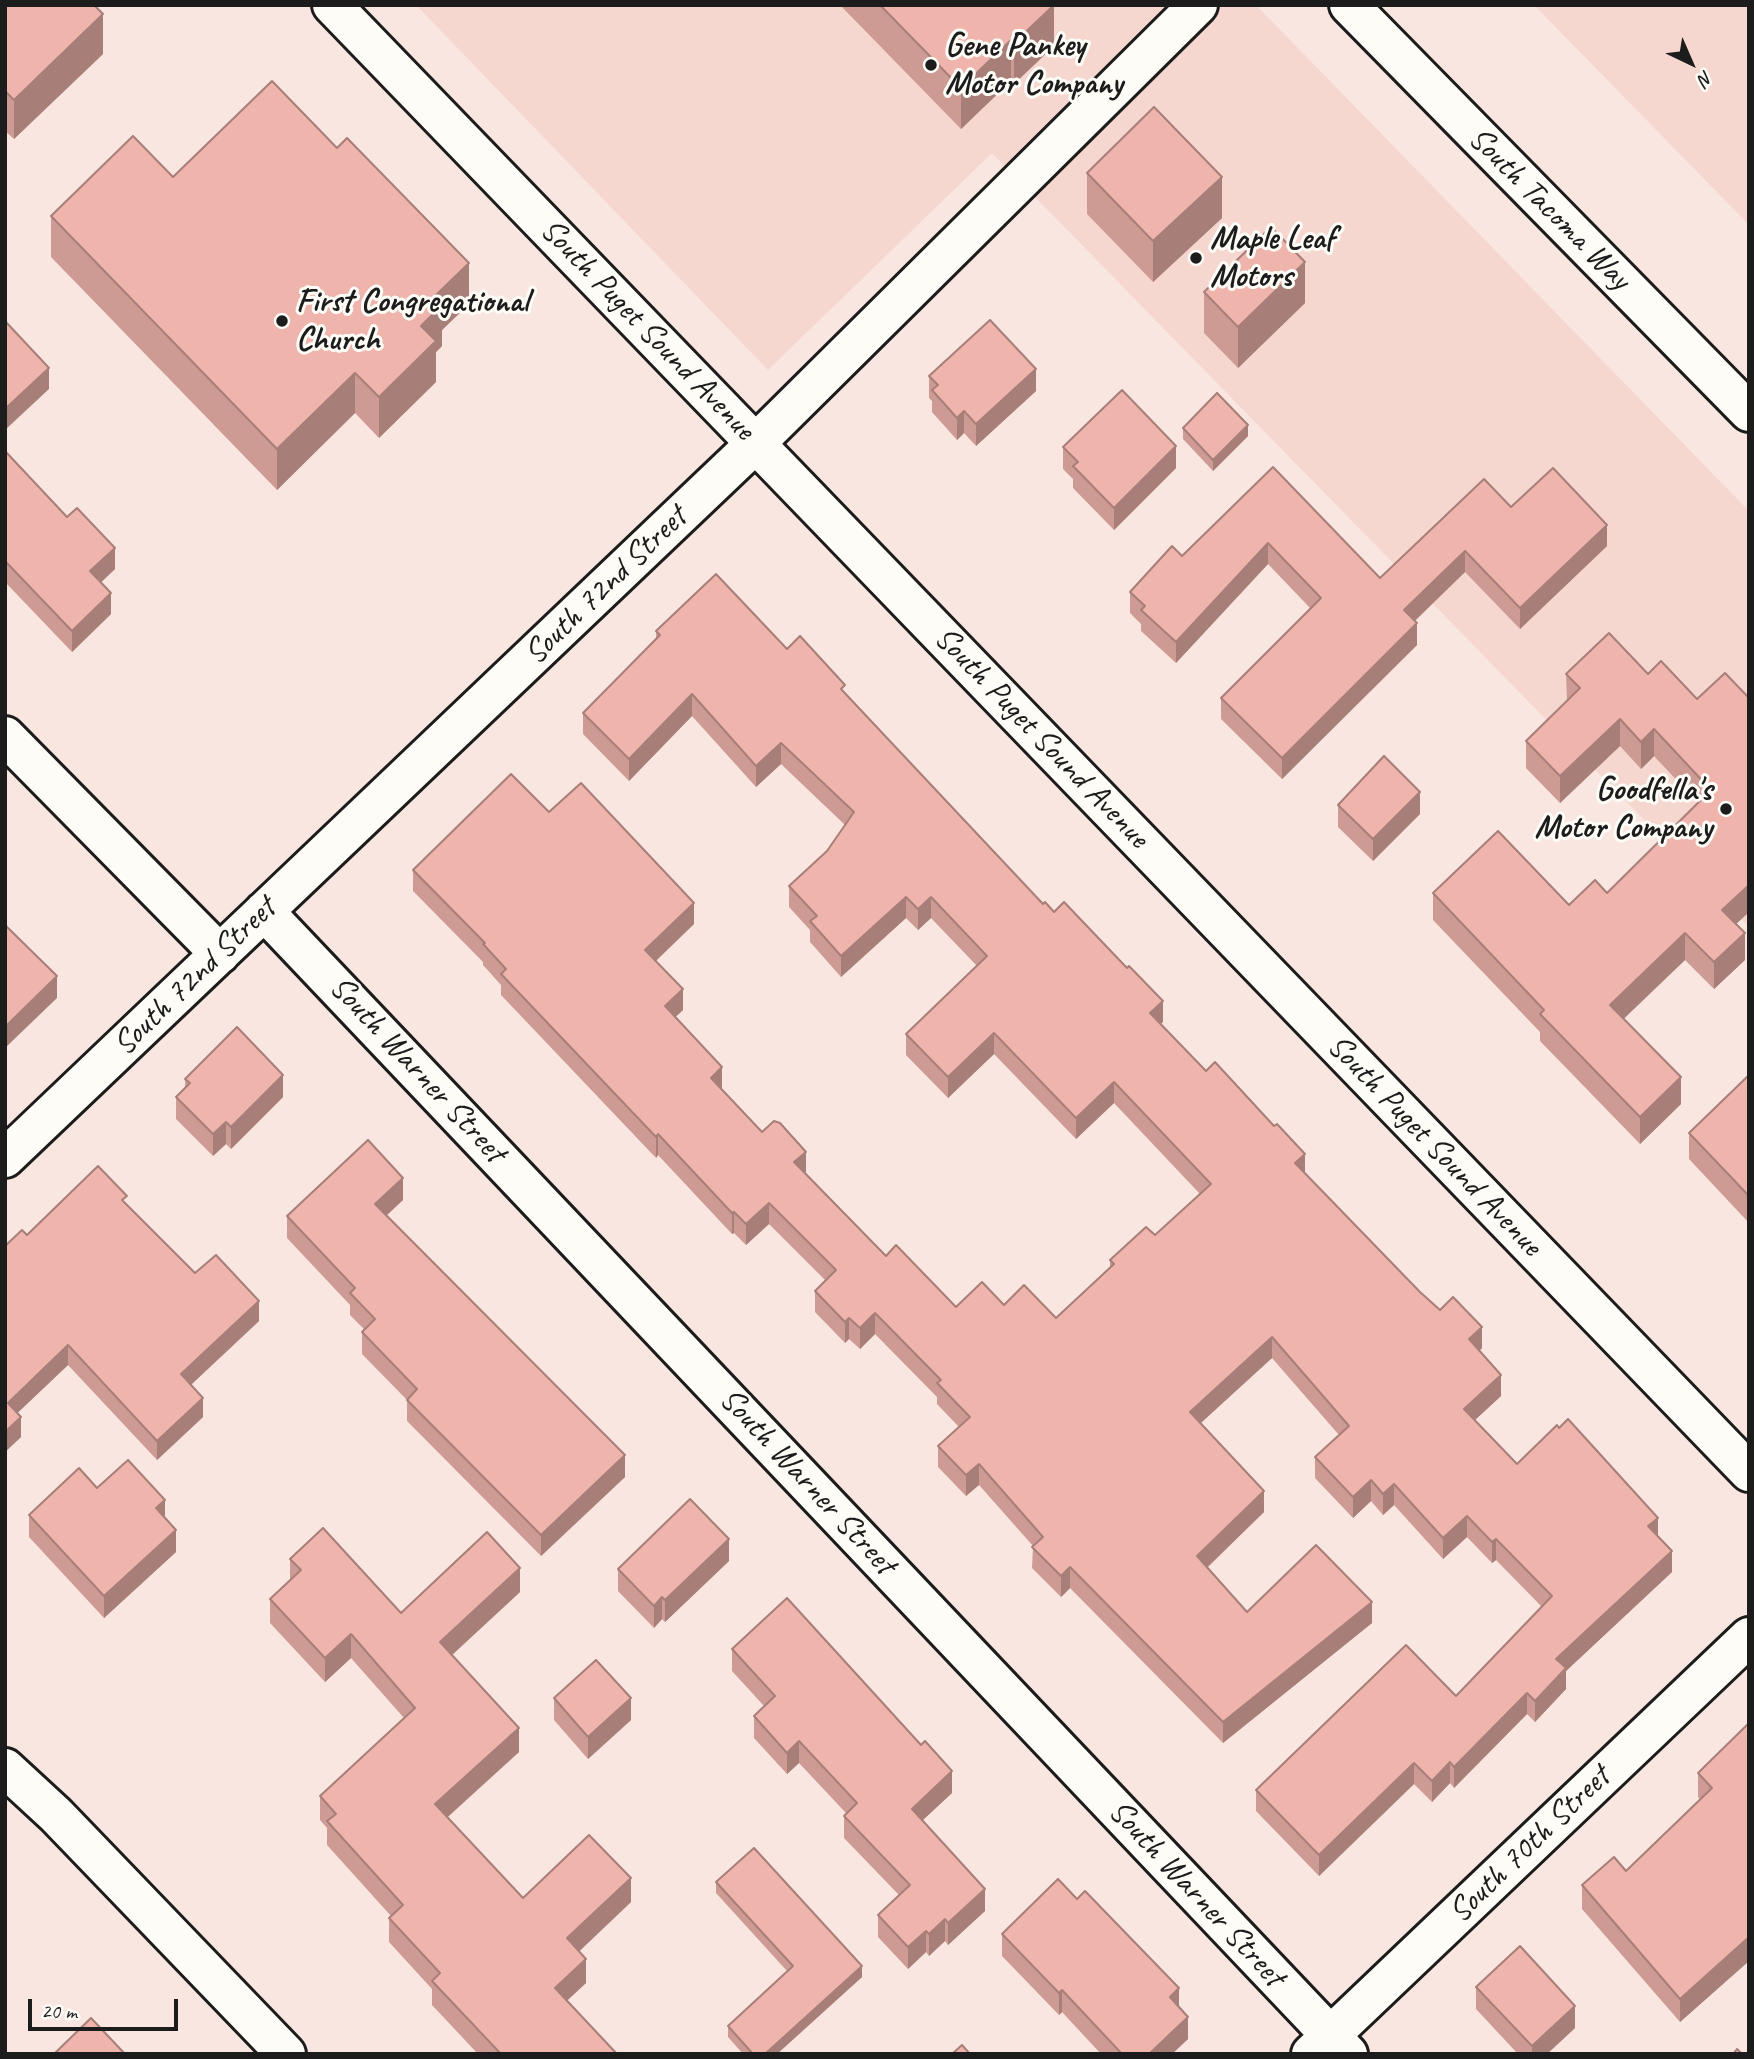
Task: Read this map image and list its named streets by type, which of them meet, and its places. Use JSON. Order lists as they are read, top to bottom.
{
  "streets": {
    "street": [
      "South Tacoma Way",
      "South Puget Sound Avenue",
      "South 72nd Street",
      "South Warner Street",
      "South 70th Street"
    ]
  },
  "crossings": [
    ["South Puget Sound Avenue", "South 72nd Street"],
    ["South 72nd Street", "South Warner Street"],
    ["South Warner Street", "South 70th Street"]
  ],
  "places": [
    "Gene Pankey Motor Company",
    "Maple Leaf Motors",
    "First Congregational Church",
    "Goodfella's Motor Company"
  ],
  "scale_bar": "20 m",
  "north": "bottom right"
}
